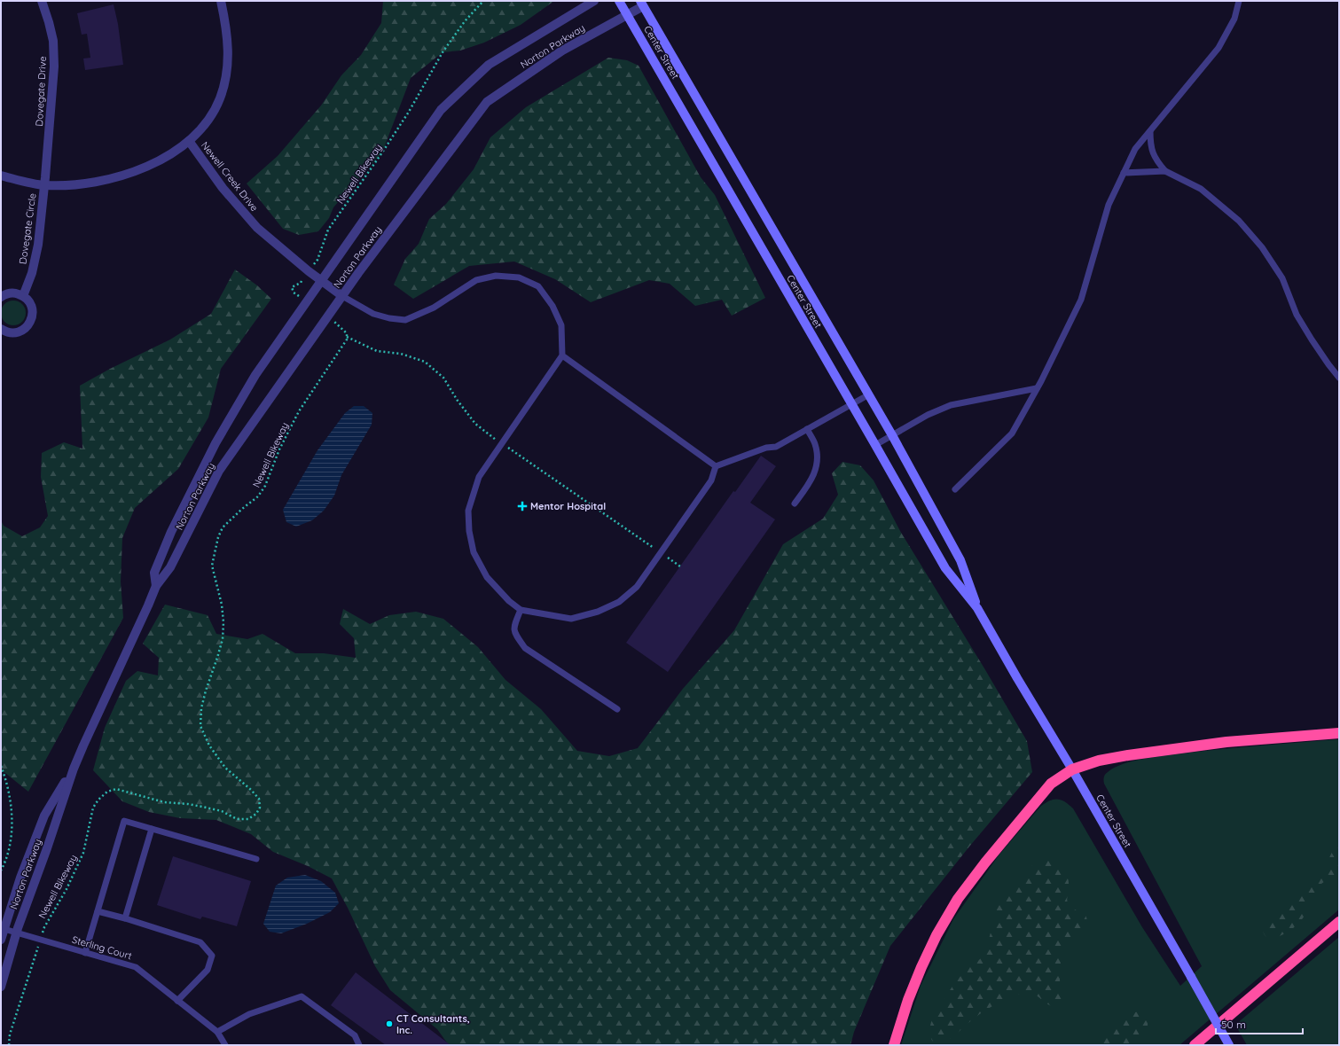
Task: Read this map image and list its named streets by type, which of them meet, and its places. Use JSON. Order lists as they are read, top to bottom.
{
  "streets": {
    "main road": ["Center Street"],
    "street": [
      "Norton Parkway",
      "Dovegate Drive",
      "Newell Creek Drive",
      "Dovegate Circle"
    ],
    "lane": ["Sterling Court"],
    "path": ["Newell Bikeway"]
  },
  "crossings": [
    ["Norton Parkway", "Center Street"],
    ["Norton Parkway", "Newell Bikeway"],
    ["Norton Parkway", "Newell Creek Drive"],
    ["Norton Parkway", "Sterling Court"],
    ["Dovegate Drive", "Newell Creek Drive"],
    ["Dovegate Drive", "Dovegate Circle"],
    ["Newell Bikeway", "Newell Creek Drive"],
    ["Newell Creek Drive", "Dovegate Circle"]
  ],
  "places": {
    "health": ["Mentor Hospital"],
    "other": ["CT Consultants, Inc."]
  },
  "scale_bar": "50 m"
}
